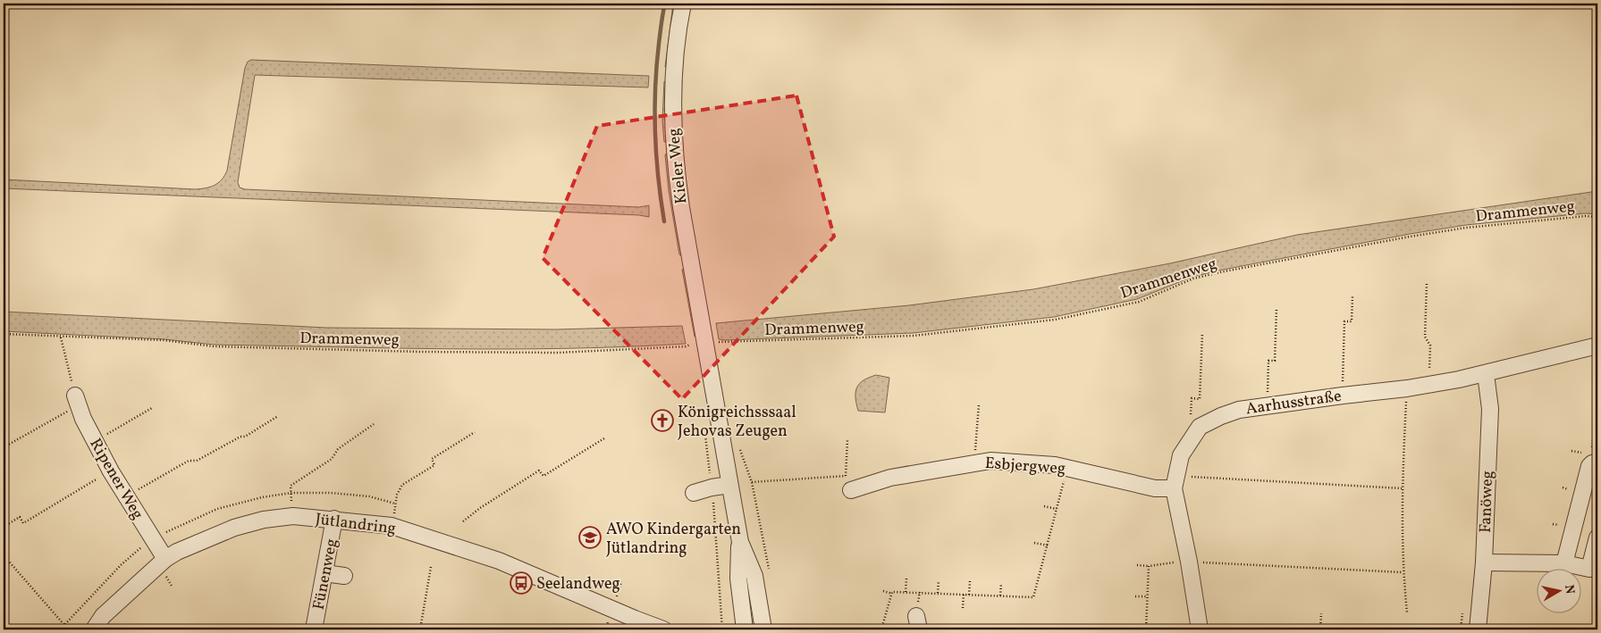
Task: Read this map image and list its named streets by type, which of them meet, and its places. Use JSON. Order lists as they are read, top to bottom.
{
  "streets": {
    "street": [
      "Kieler Weg",
      "Aarhusstraße",
      "Esbjergweg",
      "Ripener Weg",
      "Fanöweg",
      "Jütlandring",
      "Fünenweg"
    ],
    "path": ["Drammenweg"]
  },
  "crossings": [
    ["Aarhusstraße", "Fanöweg"],
    ["Ripener Weg", "Jütlandring"],
    ["Jütlandring", "Fünenweg"]
  ],
  "places": {
    "church": ["Königreichsssaal Jehovas Zeugen"],
    "school or university": ["AWO Kindergarten Jütlandring"],
    "bus stop": ["Seelandweg"]
  },
  "north": "right"
}
